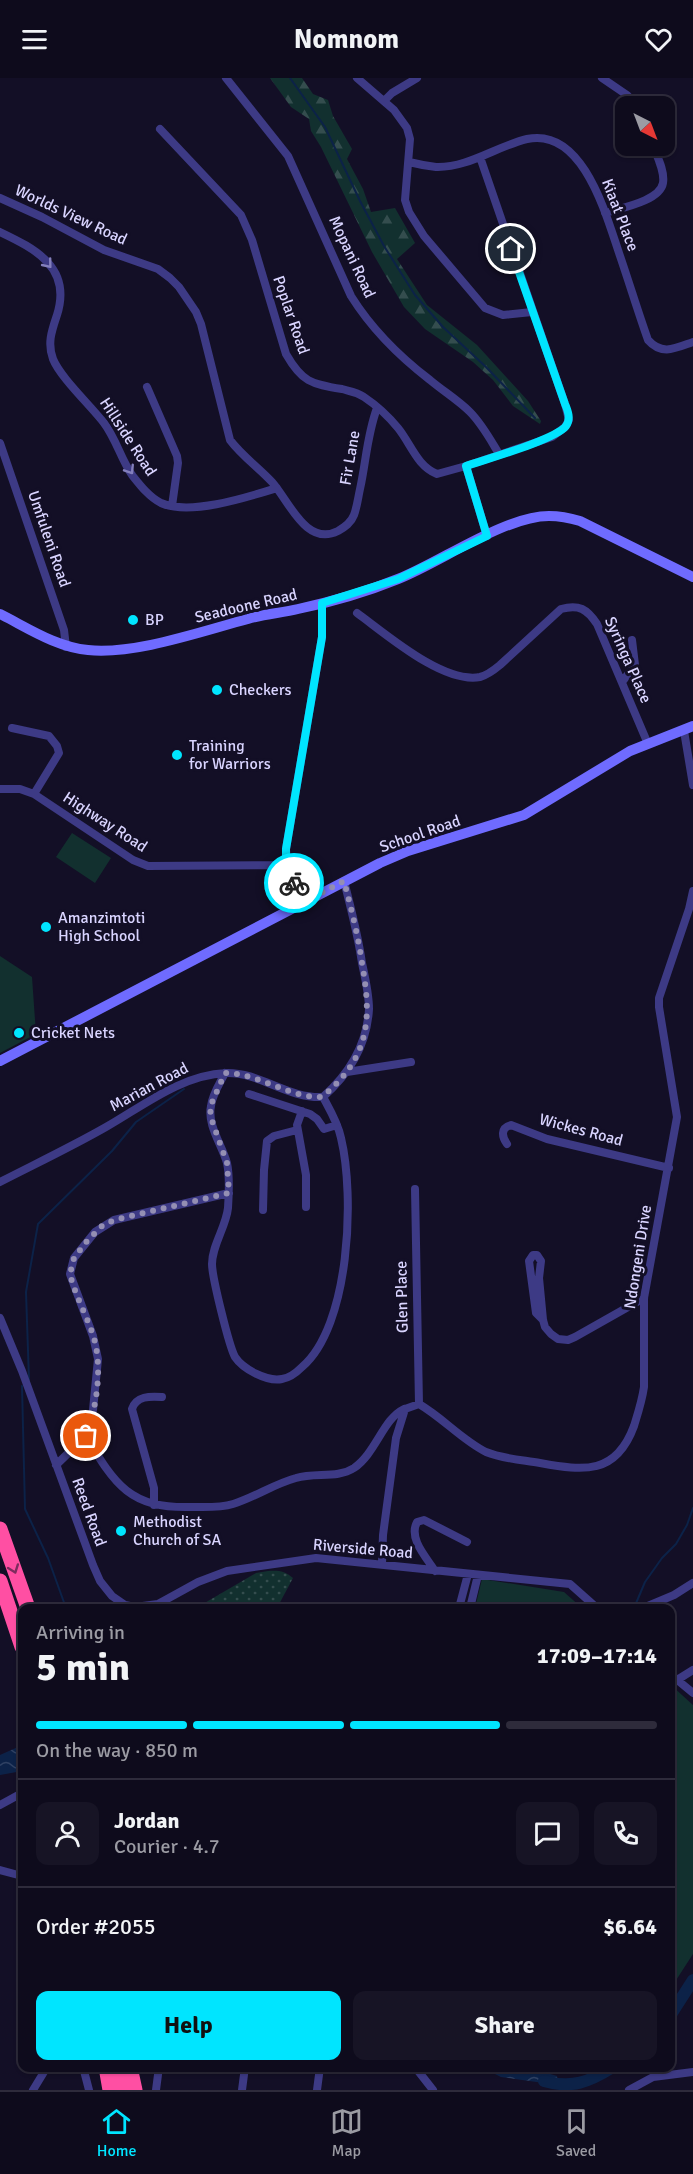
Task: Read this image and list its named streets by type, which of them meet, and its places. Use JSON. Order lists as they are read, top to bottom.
{
  "streets": {
    "street": [
      "Worlds View Road",
      "Kiaat Place",
      "Mopani Road",
      "Poplar Road",
      "Hillside Road",
      "Fir Lane",
      "Umfuleni Road",
      "Seadoone Road",
      "Syringa Place",
      "Highway Road",
      "School Road",
      "Marian Road",
      "Wickes Road",
      "Ndongeni Drive",
      "Glen Place",
      "Reed Road",
      "Riverside Road"
    ]
  },
  "crossings": [
    ["Worlds View Road", "Fir Lane"],
    ["Poplar Road", "Fir Lane"],
    ["Umfuleni Road", "Seadoone Road"],
    ["Syringa Place", "School Road"],
    ["Wickes Road", "Ndongeni Drive"],
    ["Ndongeni Drive", "Glen Place"],
    ["Reed Road", "Riverside Road"]
  ],
  "places": [
    "BP",
    "Checkers",
    "Training for Warriors",
    "Amanzimtoti High School",
    "Cricket Nets",
    "Methodist Church of SA"
  ],
  "north": "bottom right",
  "page": {
    "header": "Nomnom",
    "heading": ["5 min", "Arriving in", "17:09–17:14"],
    "panel": [
      "Jordan",
      "Courier · 4.7",
      "Order #2055",
      "$6.64"
    ],
    "bar": "On the way · 850 m",
    "buttons": ["Help", "Share"],
    "tabs": ["Home", "Map", "Saved"]
  }
}
